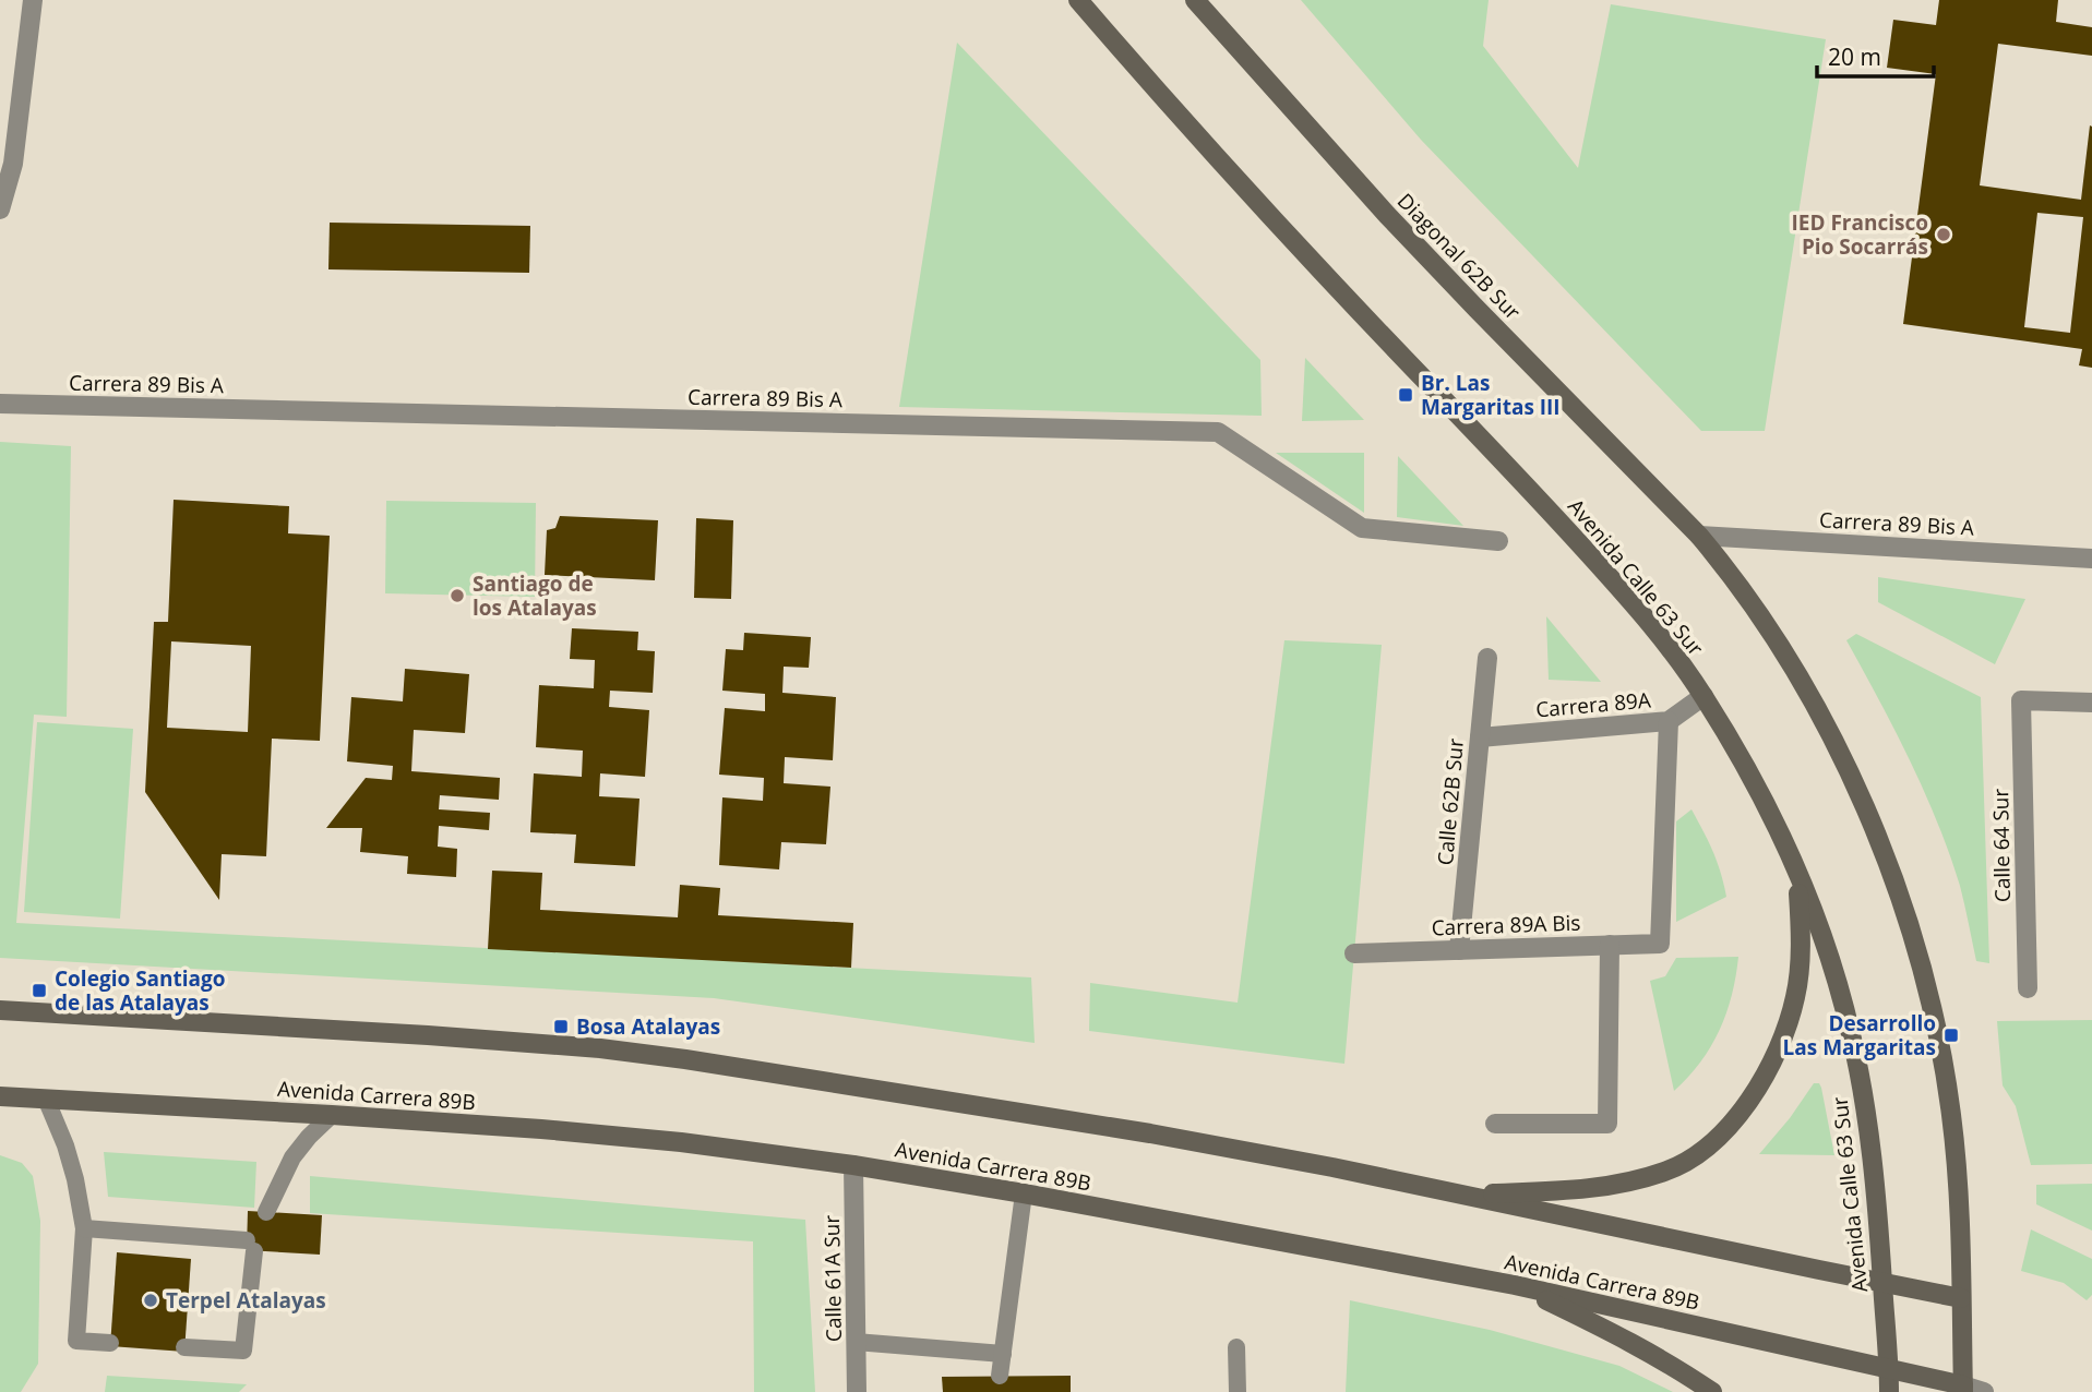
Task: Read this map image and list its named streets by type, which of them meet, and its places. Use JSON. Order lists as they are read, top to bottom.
{
  "streets": {
    "main road": ["Diagonal 62B Sur", "Avenida Calle 63 Sur", "Avenida Carrera 89B"],
    "street": [
      "Carrera 89 Bis A",
      "Carrera 89A",
      "Calle 62B Sur",
      "Calle 64 Sur",
      "Carrera 89A Bis",
      "Calle 61A Sur"
    ]
  },
  "crossings": [
    ["Diagonal 62B Sur", "Carrera 89 Bis A"],
    ["Avenida Calle 63 Sur", "Carrera 89A"],
    ["Avenida Calle 63 Sur", "Avenida Carrera 89B"],
    ["Carrera 89A", "Calle 62B Sur"],
    ["Carrera 89A", "Carrera 89A Bis"],
    ["Calle 62B Sur", "Carrera 89A Bis"],
    ["Avenida Carrera 89B", "Calle 61A Sur"]
  ],
  "places": {
    "other": ["IED Francisco Pio Socarrás", "Santiago de los Atalayas", "Terpel Atalayas"],
    "transit": [
      "Br. Las Margaritas III",
      "Colegio Santiago de las Atalayas",
      "Bosa Atalayas",
      "Desarrollo Las Margaritas"
    ]
  },
  "scale_bar": "20 m"
}
